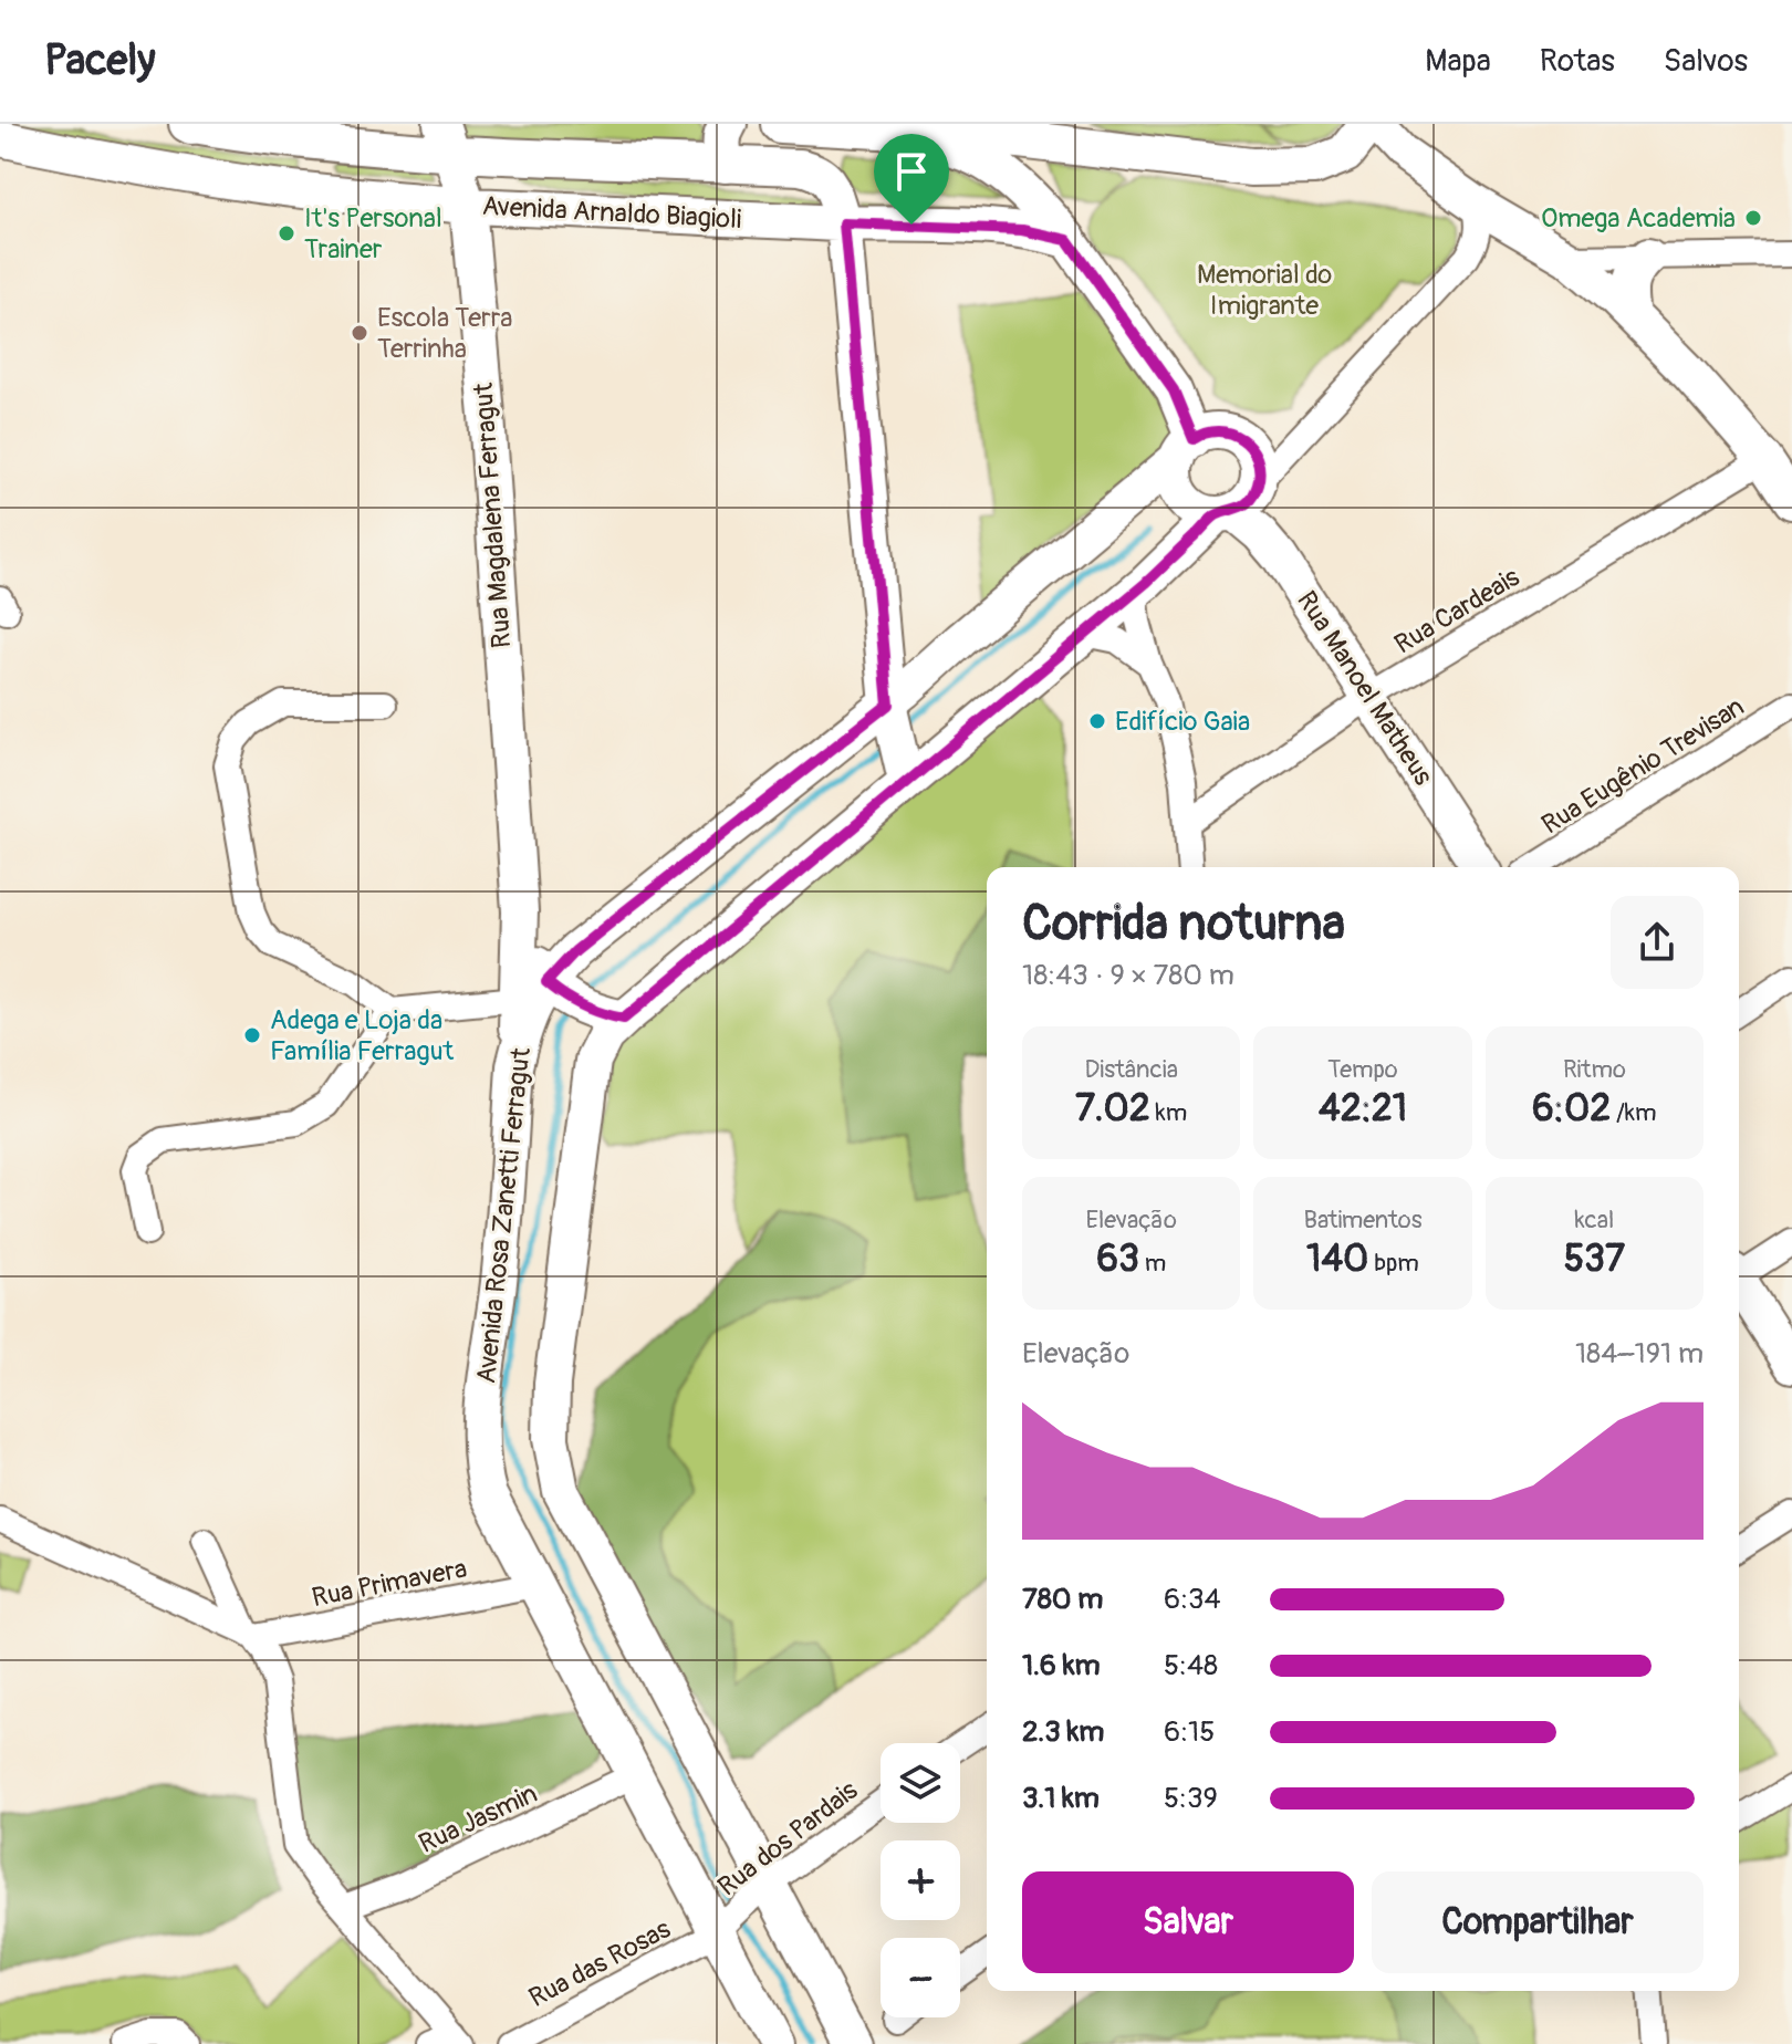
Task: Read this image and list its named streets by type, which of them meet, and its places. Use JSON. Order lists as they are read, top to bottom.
{
  "streets": {
    "main road": [
      "Avenida Arnaldo Biagioli",
      "Rua Magdalena Ferragut",
      "Rua Manoel Matheus",
      "Avenida Rosa Zanetti Ferragut"
    ],
    "street": [
      "Rua Cardeais",
      "Rua Eugênio Trevisan",
      "Rua Primavera",
      "Rua Jasmin",
      "Rua dos Pardais",
      "Rua das Rosas"
    ]
  },
  "crossings": [
    ["Avenida Arnaldo Biagioli", "Rua Magdalena Ferragut"],
    ["Rua Magdalena Ferragut", "Avenida Rosa Zanetti Ferragut"],
    ["Rua Cardeais", "Rua Manoel Matheus"],
    ["Rua Manoel Matheus", "Avenida Rosa Zanetti Ferragut"],
    ["Avenida Rosa Zanetti Ferragut", "Rua Primavera"],
    ["Avenida Rosa Zanetti Ferragut", "Rua Jasmin"],
    ["Avenida Rosa Zanetti Ferragut", "Rua dos Pardais"],
    ["Avenida Rosa Zanetti Ferragut", "Rua das Rosas"],
    ["Rua dos Pardais", "Rua das Rosas"]
  ],
  "parks": ["Memorial do Imigrante"],
  "places": [
    "Omega Academia",
    "It's Personal Trainer",
    "Escola Terra Terrinha",
    "Edifício Gaia",
    "Adega e Loja da Família Ferragut"
  ],
  "page": {
    "header": "Pacely",
    "nav": ["Mapa", "Rotas", "Salvos"],
    "heading": ["Corrida noturna", "18:43 · 9 × 780 m"],
    "stats": [
      ["Distância", "7.02 km"],
      ["Tempo", "42:21"],
      ["Ritmo", "6:02 /km"],
      ["Elevação", "63 m"],
      ["Batimentos", "140 bpm"],
      ["kcal", "537"]
    ],
    "chart": ["Elevação", "184–191 m"],
    "list": [
      {
        "name": "780 m",
        "note": "6:34"
      },
      {
        "name": "1.6 km",
        "note": "5:48"
      },
      {
        "name": "2.3 km",
        "note": "6:15"
      },
      {
        "name": "3.1 km",
        "note": "5:39"
      }
    ],
    "map_buttons": ["+", "−"],
    "buttons": ["Salvar", "Compartilhar"]
  }
}
